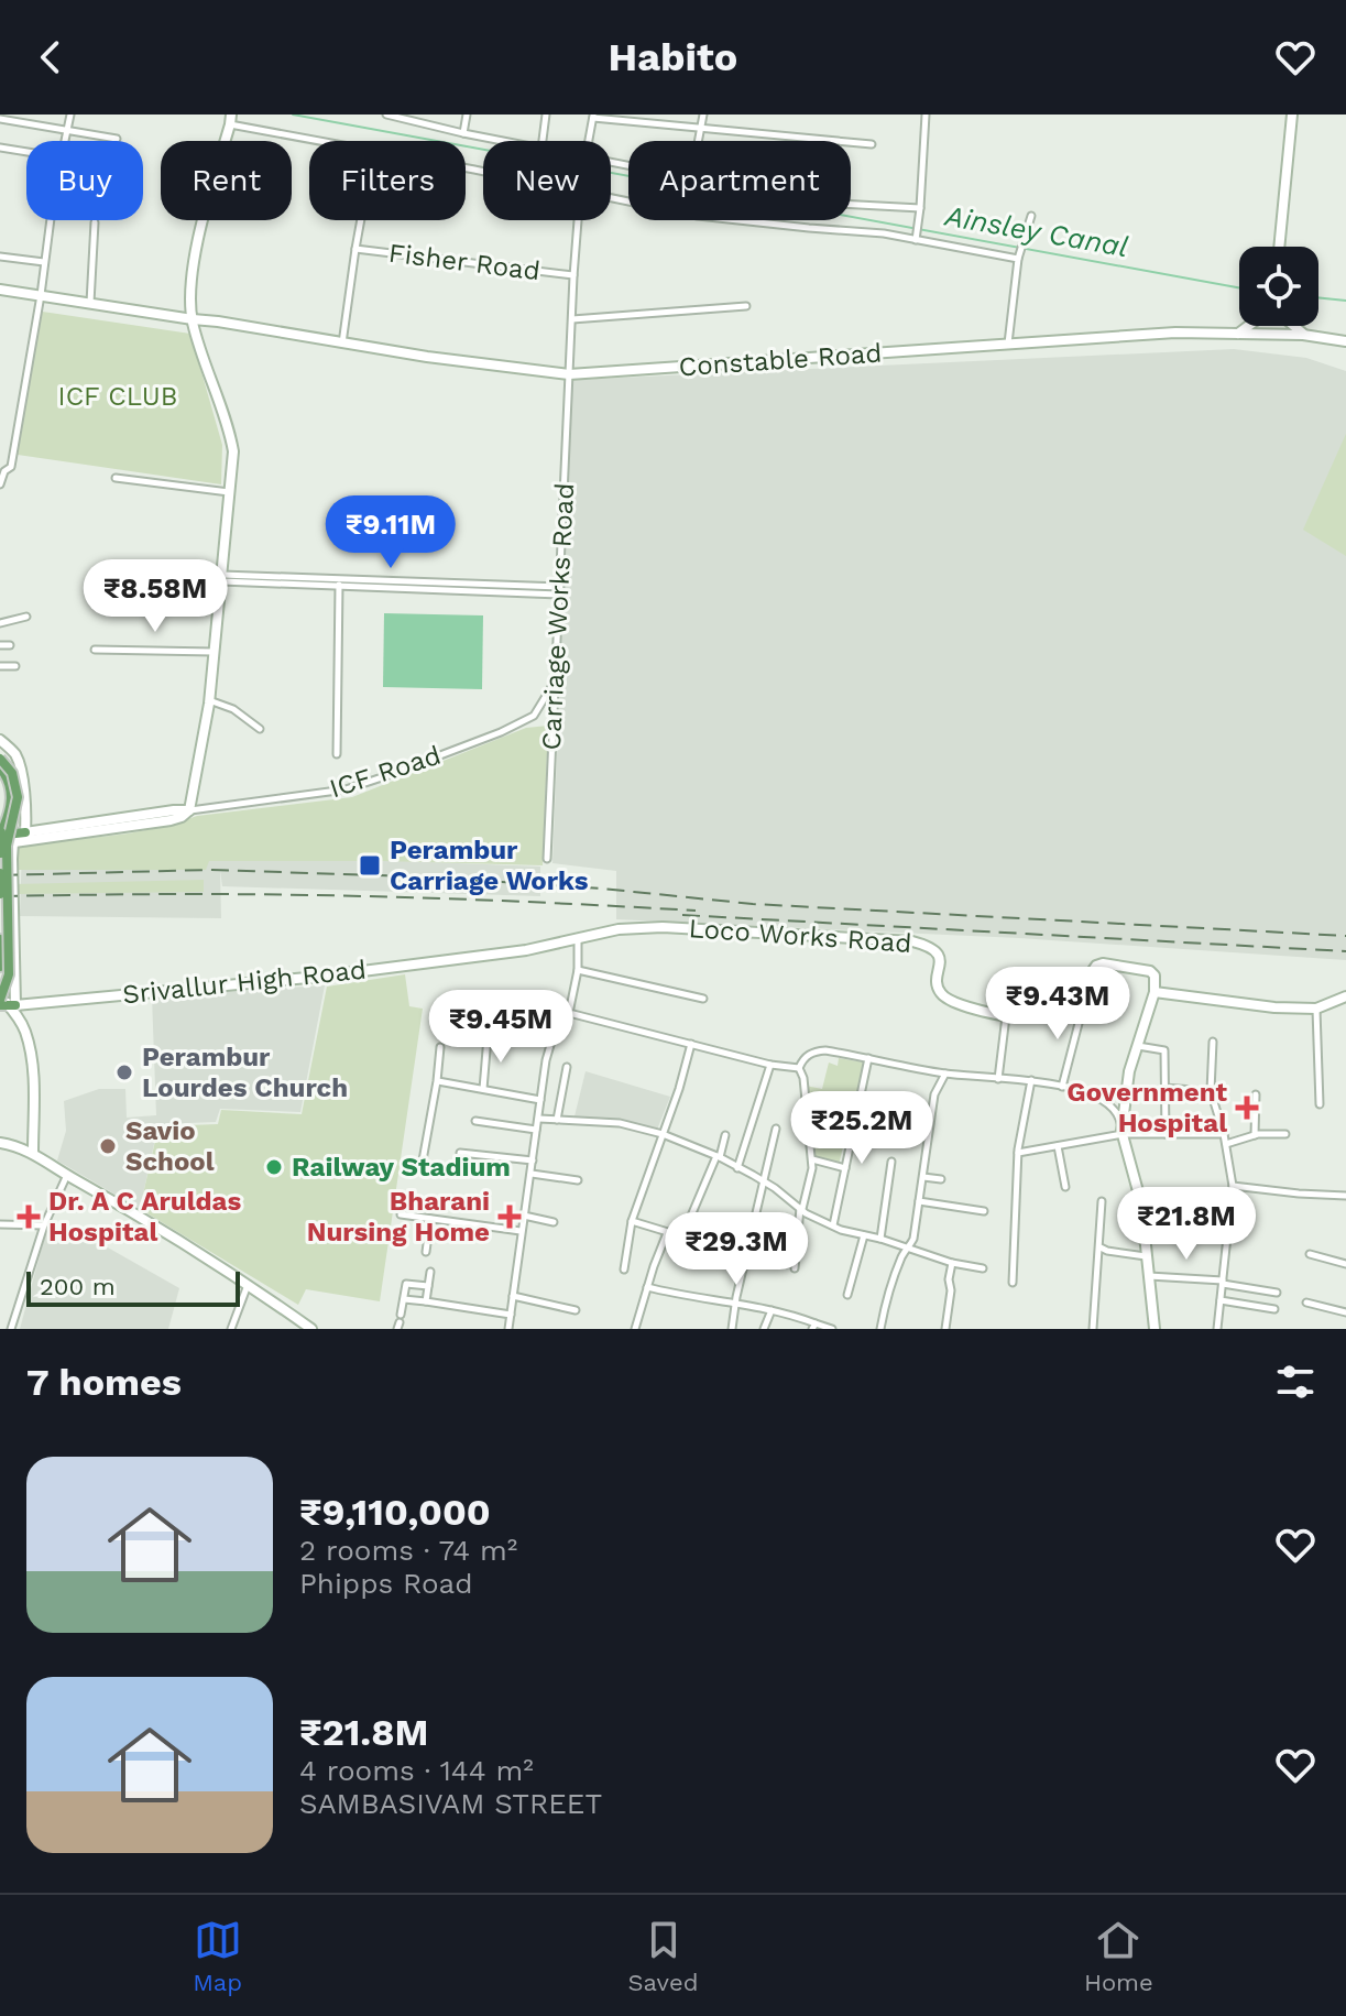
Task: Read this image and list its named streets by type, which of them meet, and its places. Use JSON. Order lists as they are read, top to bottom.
{
  "streets": {
    "street": [
      "Fisher Road",
      "Constable Road",
      "Carriage Works Road",
      "ICF Road",
      "Loco Works Road",
      "Srivallur High Road"
    ]
  },
  "crossings": [
    ["Fisher Road", "Carriage Works Road"],
    ["Constable Road", "Carriage Works Road"],
    ["Carriage Works Road", "ICF Road"],
    ["Loco Works Road", "Srivallur High Road"]
  ],
  "water": ["Ainsley Canal"],
  "parks": ["ICF CLUB"],
  "places": {
    "transit": ["Perambur Carriage Works"],
    "other": ["Perambur Lourdes Church", "Savio School", "Railway Stadium"],
    "health": ["Government Hospital", "Dr. A C Aruldas Hospital", "Bharani Nursing Home"]
  },
  "scale_bar": "200 m",
  "page": {
    "header": "Habito",
    "chip": [
      "Buy",
      "Rent",
      "Filters",
      "New",
      "Apartment"
    ],
    "price": [
      "₹9.11M",
      "₹8.58M",
      "₹9.43M",
      "₹9.45M",
      "₹25.2M",
      "₹21.8M",
      "₹29.3M"
    ],
    "scale": "200 m",
    "heading": "7 homes",
    "list": [
      {
        "name": "₹9,110,000",
        "note": "2 rooms · 74 m² · Phipps Road"
      },
      {
        "name": "₹21.8M",
        "note": "4 rooms · 144 m² · SAMBASIVAM STREET"
      }
    ],
    "tabs": ["Map", "Saved", "Home"]
  }
}
